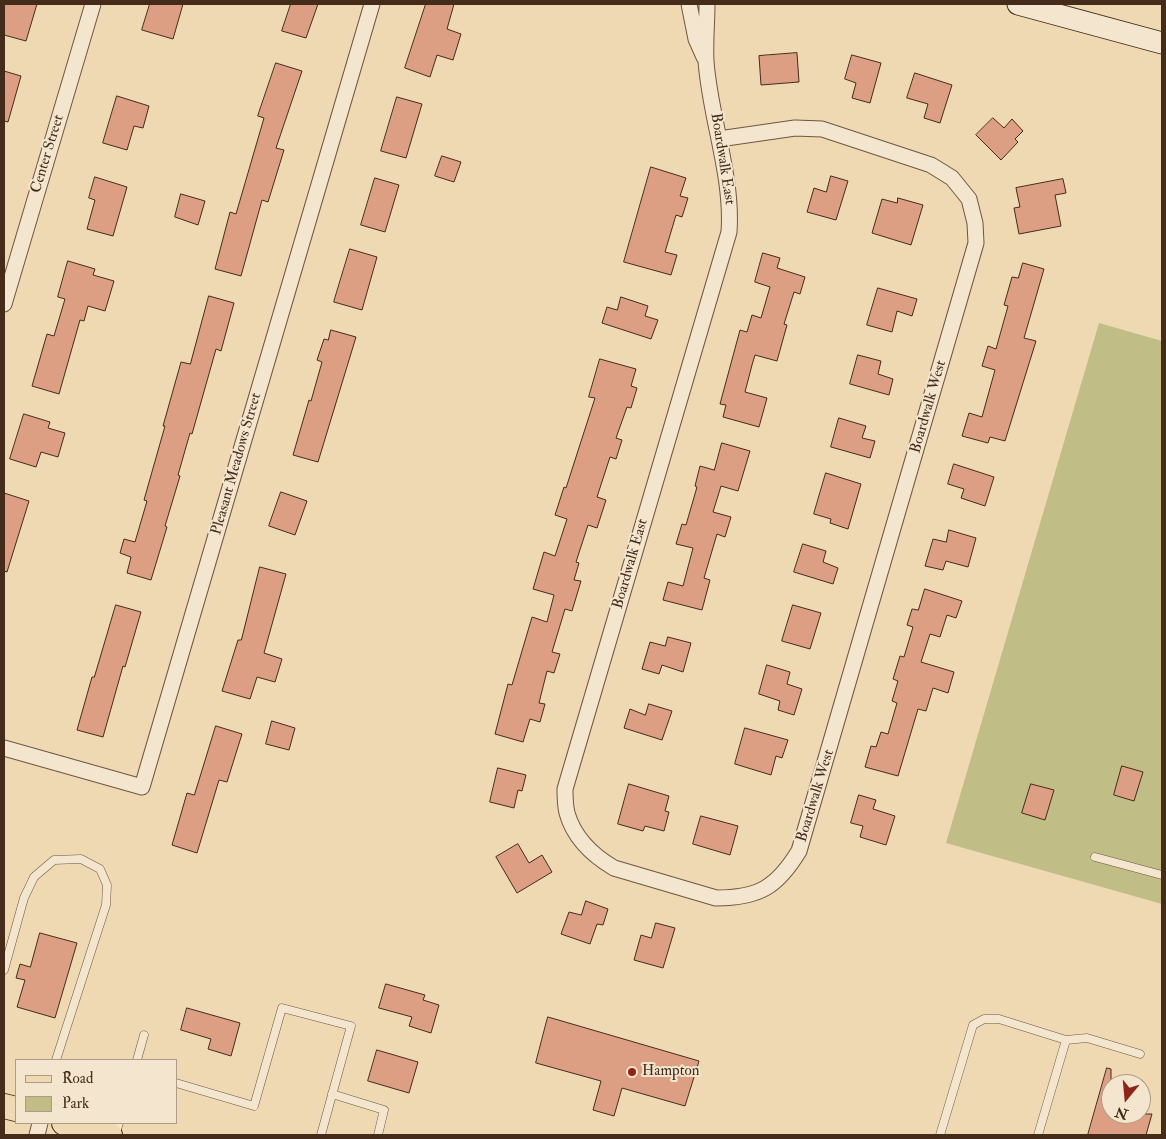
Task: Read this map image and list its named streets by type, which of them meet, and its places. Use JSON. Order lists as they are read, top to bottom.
{
  "streets": {
    "street": [
      "Center Street",
      "Boardwalk East",
      "Boardwalk West",
      "Pleasant Meadows Street"
    ]
  },
  "crossings": [
    ["Boardwalk East", "Boardwalk West"]
  ],
  "places": ["Hampton"],
  "legend": ["Road", "Park"],
  "north": "bottom"
}
